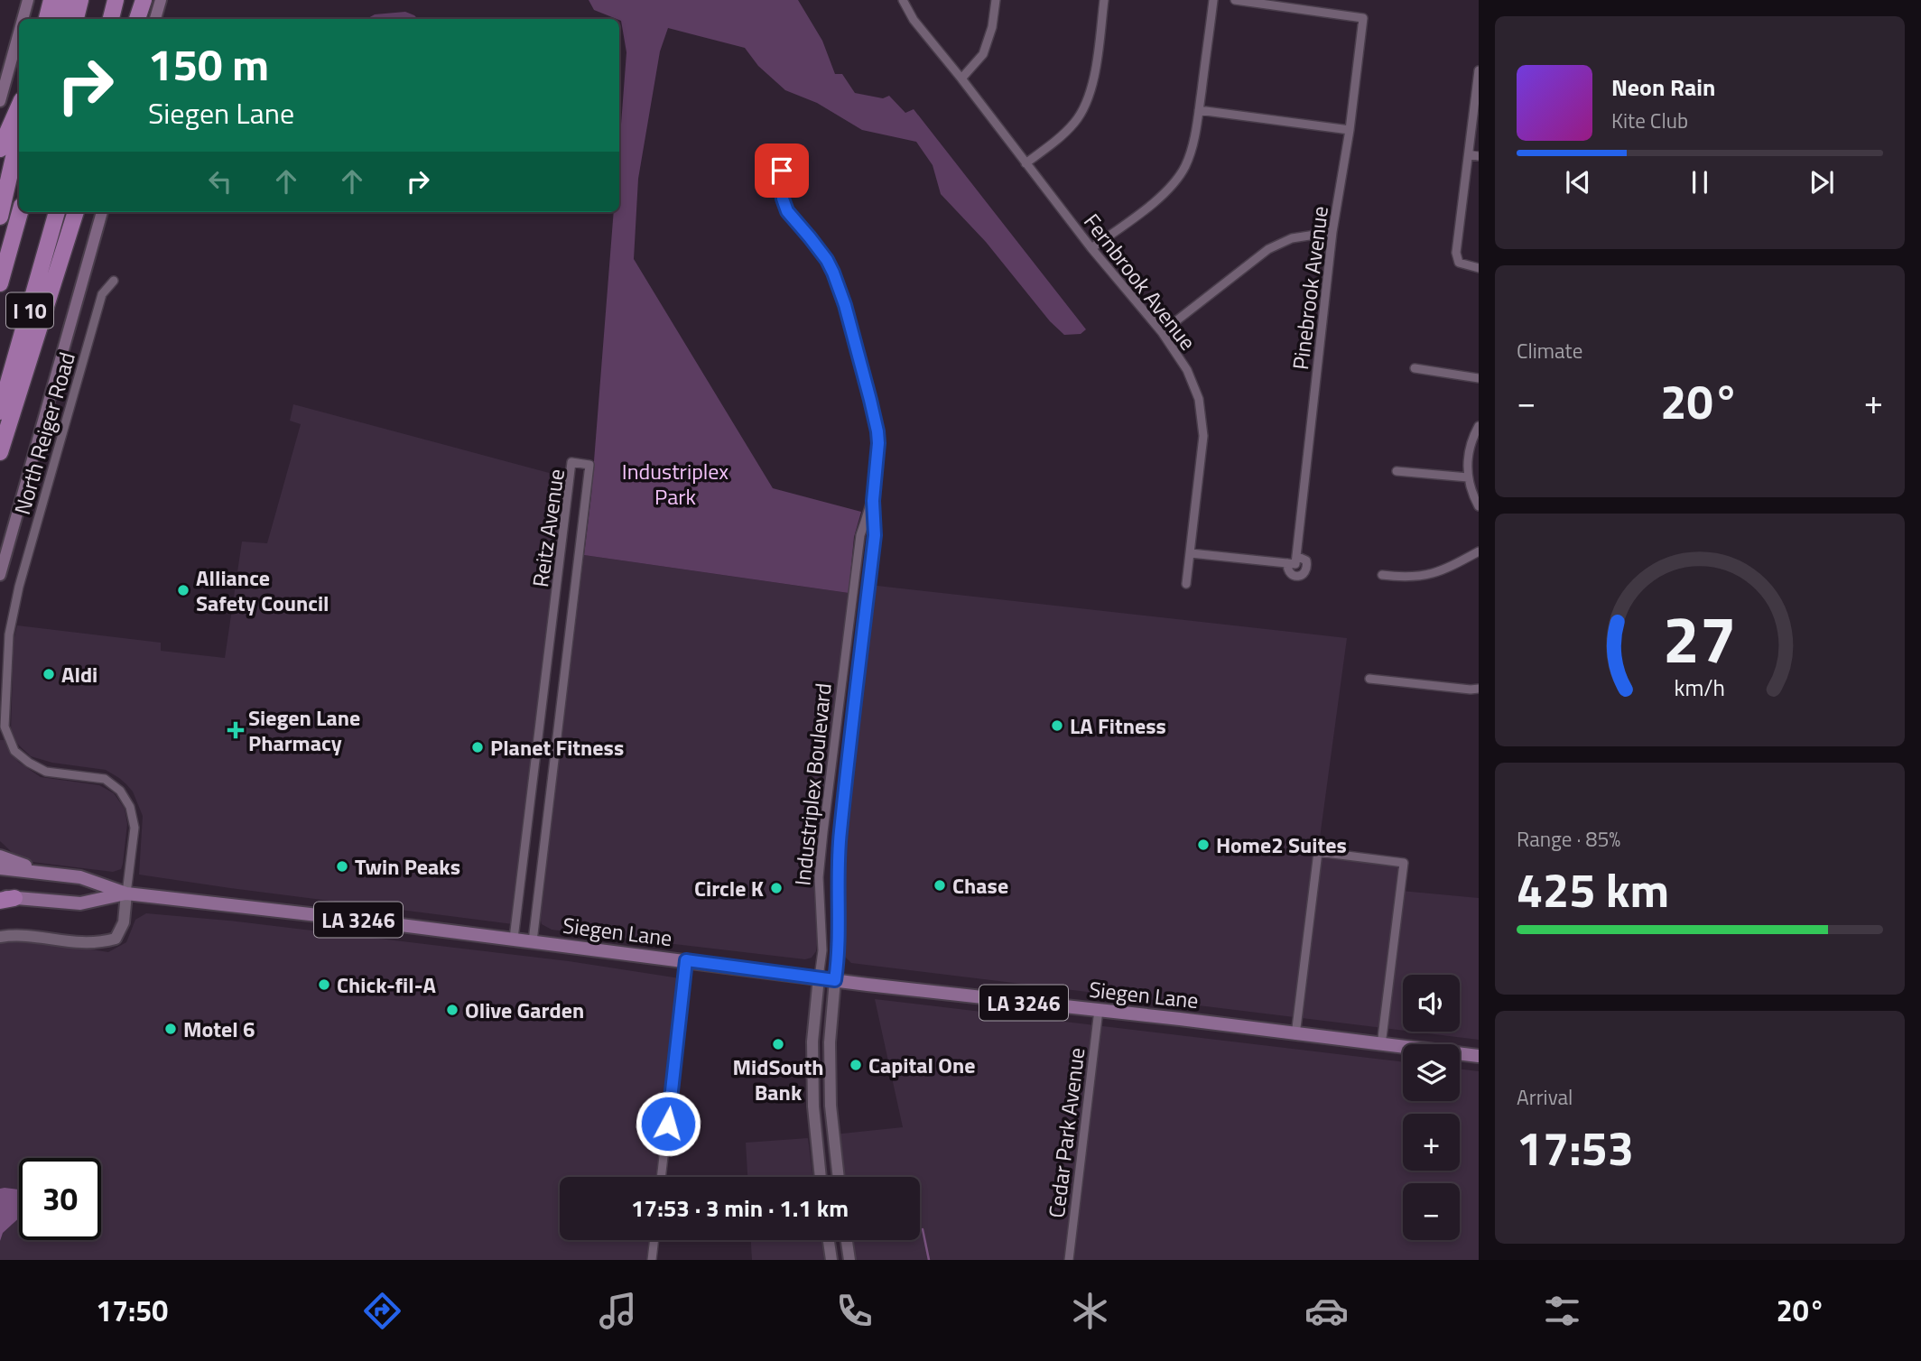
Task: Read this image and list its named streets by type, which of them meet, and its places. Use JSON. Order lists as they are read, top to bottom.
{
  "streets": {
    "highway": ["I 10"],
    "main road": ["LA 3246", "Siegen Lane"],
    "street": [
      "Fernbrook Avenue",
      "Pinebrook Avenue",
      "North Reiger Road",
      "Reitz Avenue",
      "Industriplex Boulevard",
      "Cedar Park Avenue"
    ]
  },
  "crossings": [
    ["Fernbrook Avenue", "Pinebrook Avenue"],
    ["North Reiger Road", "Siegen Lane"],
    ["Reitz Avenue", "Siegen Lane"],
    ["Industriplex Boulevard", "Siegen Lane"],
    ["Siegen Lane", "Cedar Park Avenue"]
  ],
  "parks": ["Industriplex Park"],
  "places": {
    "other": [
      "Alliance Safety Council",
      "Aldi",
      "LA Fitness",
      "Planet Fitness",
      "Home2 Suites",
      "Twin Peaks",
      "Chase",
      "Circle K",
      "Chick-fil-A",
      "Olive Garden",
      "Motel 6",
      "MidSouth Bank",
      "Capital One"
    ],
    "health": ["Siegen Lane Pharmacy"]
  },
  "page": {
    "turn": ["150 m", "Siegen Lane"],
    "song": ["Neon Rain", "Kite Club"],
    "tile": [
      "Climate",
      ["Range · 85%", "425 km"],
      ["Arrival", "17:53"]
    ],
    "heat": ["−", "20°", "+"],
    "map_buttons": ["+", "−"],
    "limit": "30",
    "trip": "17:53 · 3 min · 1.1 km",
    "tabs": ["17:50", "20°"],
    "gauge": ["27", "km/h"]
  }
}
